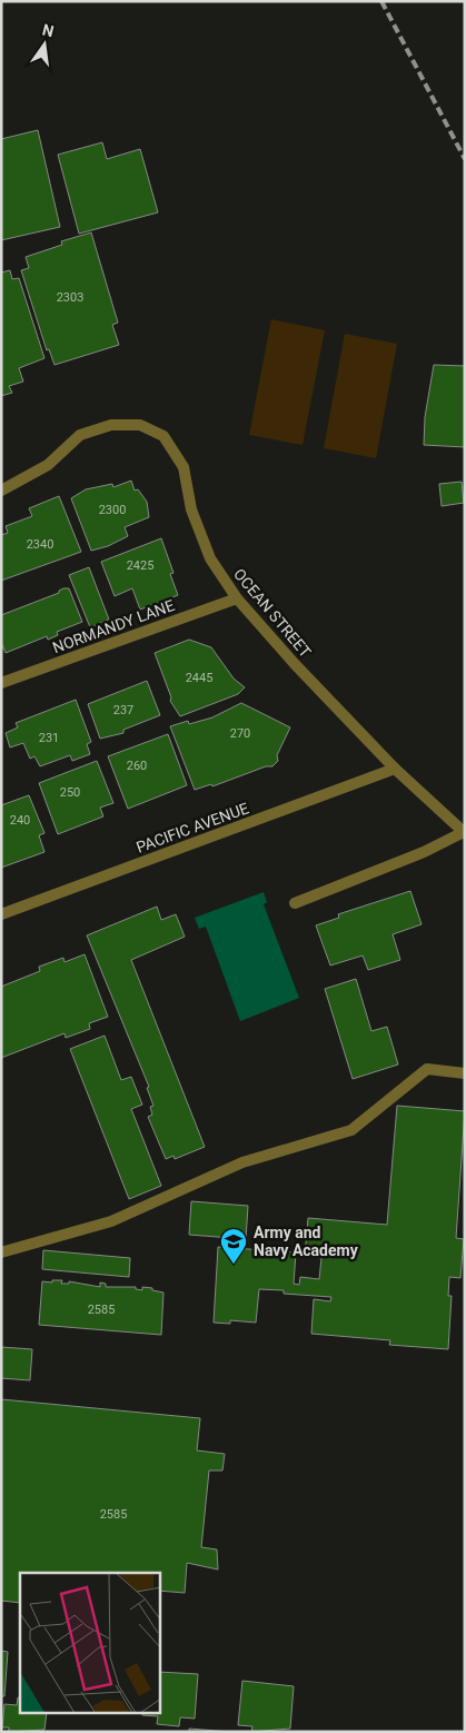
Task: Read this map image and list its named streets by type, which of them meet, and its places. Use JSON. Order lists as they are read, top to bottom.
{
  "streets": {
    "street": ["OCEAN STREET", "NORMANDY LANE", "PACIFIC AVENUE"]
  },
  "crossings": [
    ["OCEAN STREET", "NORMANDY LANE"],
    ["OCEAN STREET", "PACIFIC AVENUE"]
  ],
  "places": {
    "school or university": ["Army and Navy Academy"]
  },
  "house_numbers": [
    "2303",
    "2300",
    "2340",
    "2425",
    "2445",
    "237",
    "270",
    "231",
    "260",
    "250",
    "240",
    "2585",
    "2585"
  ],
  "north": "top"
}
